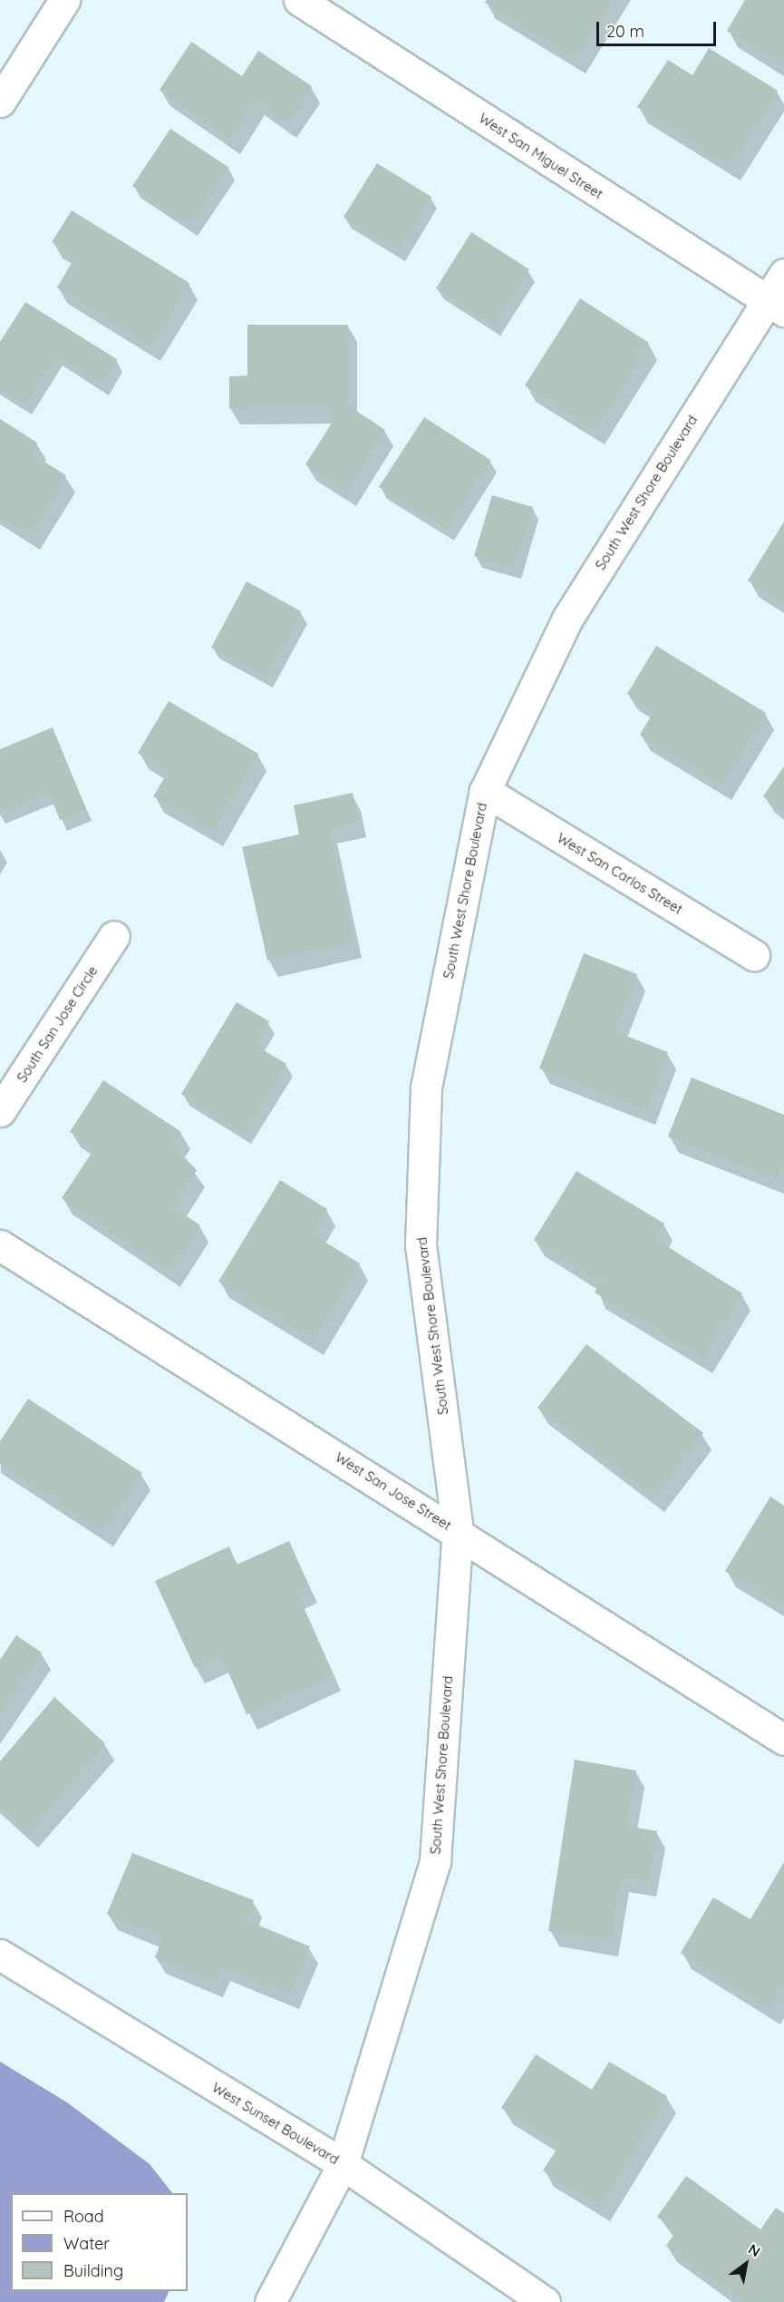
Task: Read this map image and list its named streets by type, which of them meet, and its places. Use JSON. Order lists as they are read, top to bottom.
{
  "streets": {
    "street": [
      "West San Miguel Street",
      "South West Shore Boulevard",
      "West San Carlos Street",
      "South San Jose Circle",
      "West San Jose Street",
      "West Sunset Boulevard"
    ]
  },
  "crossings": [
    ["West San Miguel Street", "South West Shore Boulevard"],
    ["South West Shore Boulevard", "West San Carlos Street"],
    ["South West Shore Boulevard", "West San Jose Street"],
    ["South West Shore Boulevard", "West Sunset Boulevard"]
  ],
  "legend": ["Road", "Water", "Building"],
  "scale_bar": "20 m",
  "north": "top right"
}
